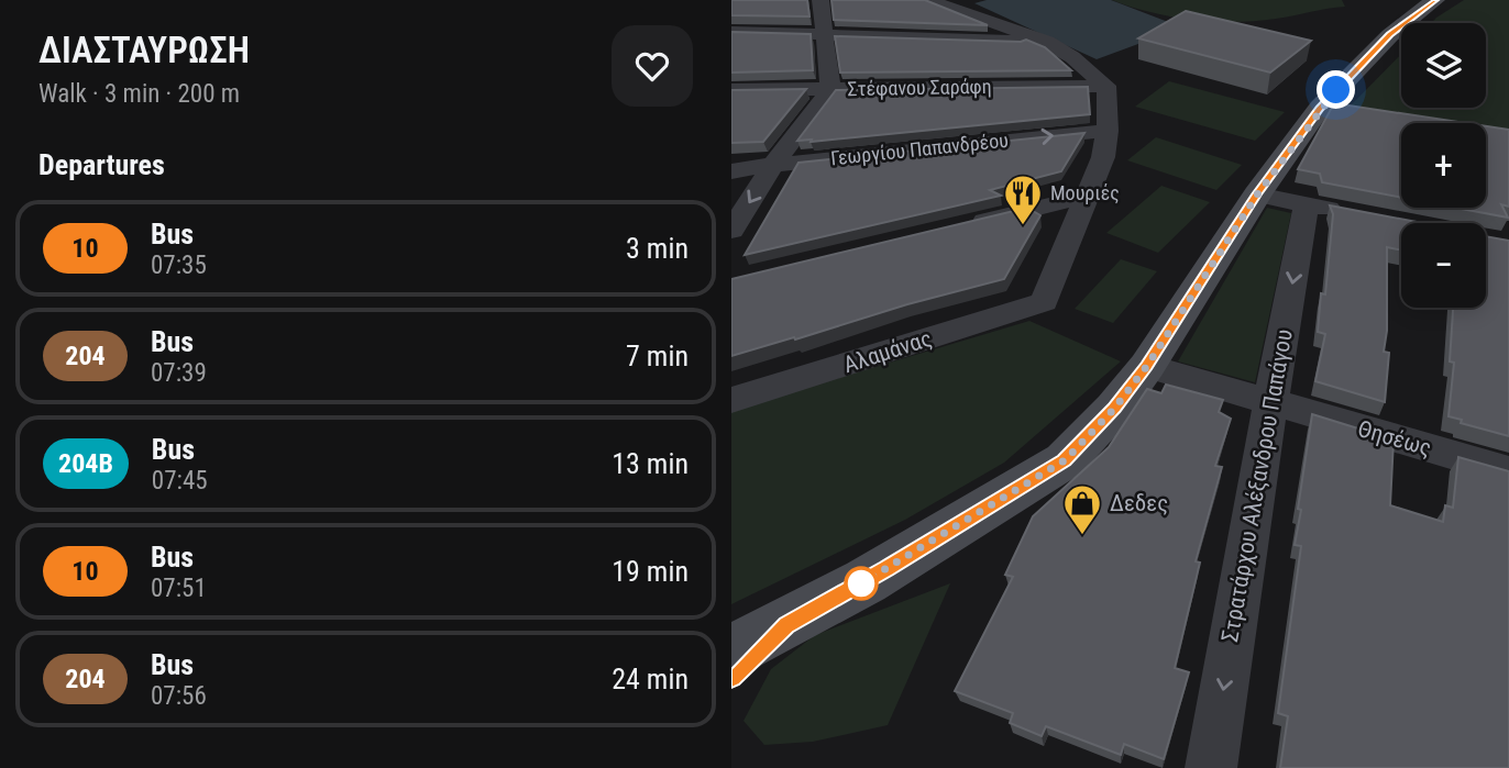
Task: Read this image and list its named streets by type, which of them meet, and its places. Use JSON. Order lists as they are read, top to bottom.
{
  "streets": {
    "street": [
      "Στέφανου Σαράφη",
      "Γεωργίου Παπανδρέου",
      "Αλαμάνας",
      "Θησέως",
      "Στρατάρχου Αλέξανδρου Παπάγου"
    ]
  },
  "crossings": [
    ["Θησέως", "Στρατάρχου Αλέξανδρου Παπάγου"]
  ],
  "places": {
    "restaurant": ["Μουριές"],
    "shop": ["Δεδες"]
  },
  "lines": ["bus line 10"],
  "page": {
    "heading": [
      ["ΔΙΑΣΤΑΥΡΩΣΗ", "Walk · 3 min · 200 m"],
      "Departures"
    ],
    "map_buttons": ["+", "−"],
    "list": [
      {
        "mark": "10",
        "name": "Bus",
        "note": "07:35",
        "value": "3 min"
      },
      {
        "mark": "204",
        "name": "Bus",
        "note": "07:39",
        "value": "7 min"
      },
      {
        "mark": "204B",
        "name": "Bus",
        "note": "07:45",
        "value": "13 min"
      },
      {
        "mark": "10",
        "name": "Bus",
        "note": "07:51",
        "value": "19 min"
      },
      {
        "mark": "204",
        "name": "Bus",
        "note": "07:56",
        "value": "24 min"
      }
    ]
  }
}
